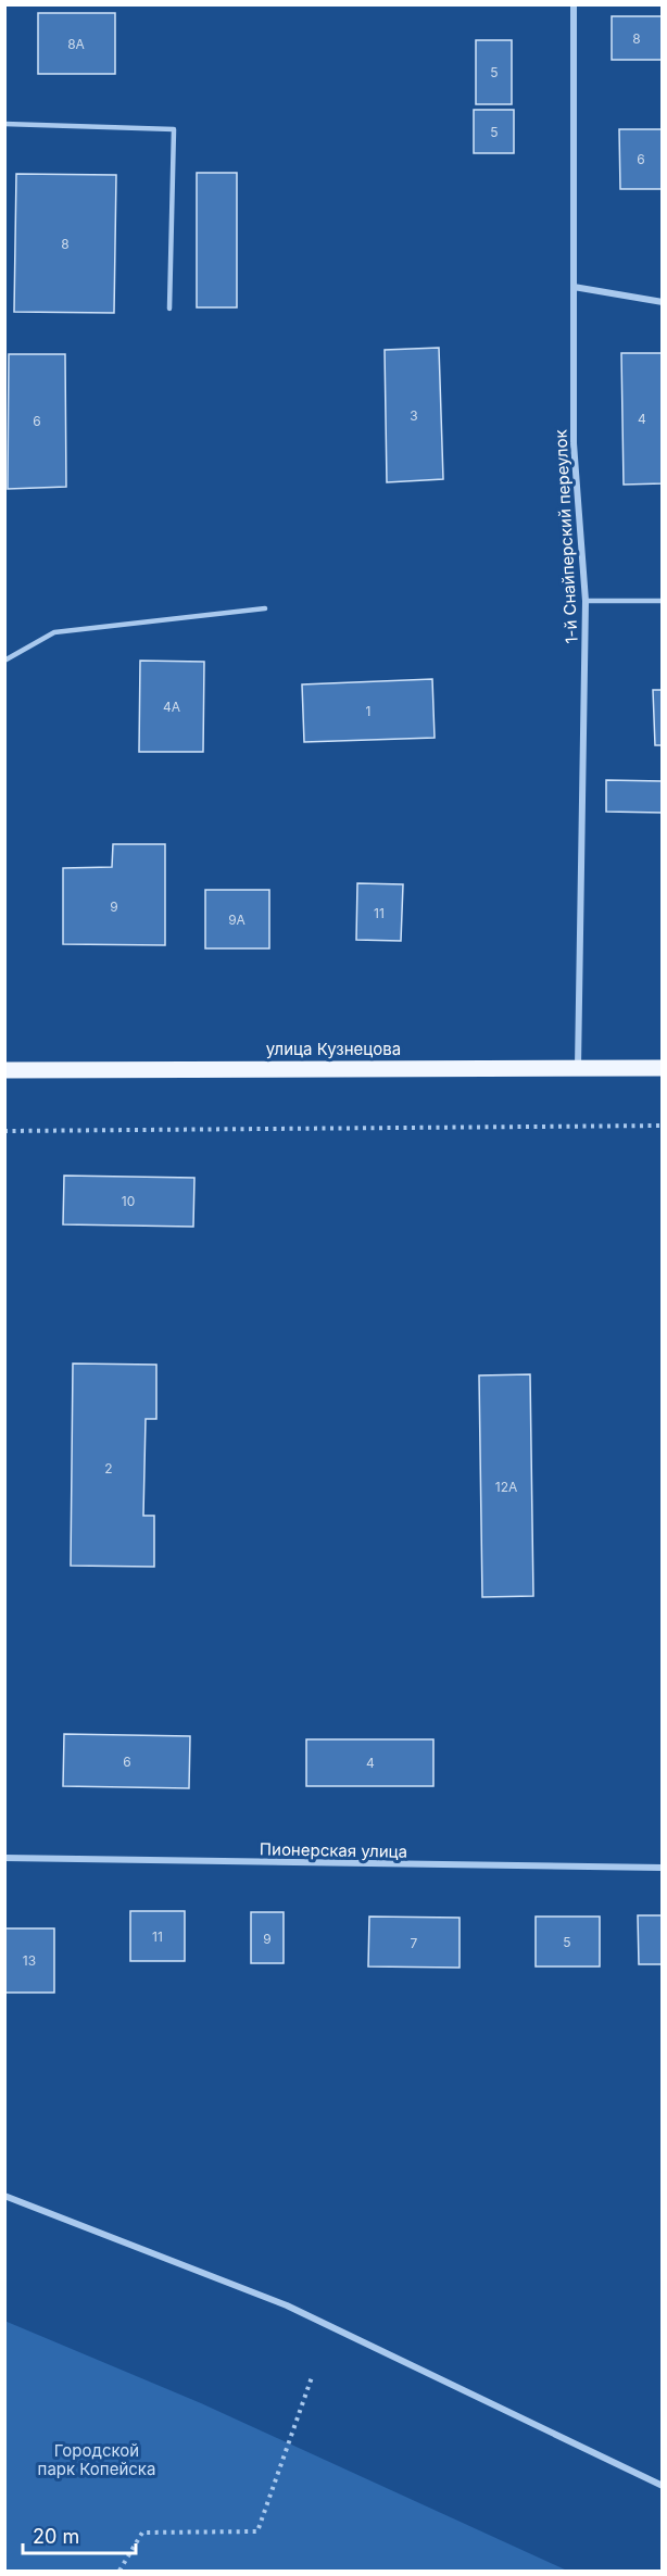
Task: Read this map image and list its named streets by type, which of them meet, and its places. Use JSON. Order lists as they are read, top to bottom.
{
  "streets": {
    "main road": ["улица Кузнецова"],
    "street": ["1-й Снайперский переулок", "Пионерская улица"]
  },
  "crossings": [
    ["1-й Снайперский переулок", "улица Кузнецова"]
  ],
  "parks": ["Городской парк Копейска"],
  "house_numbers": [
    "8",
    "8А",
    "5",
    "5",
    "6",
    "8",
    "3",
    "4",
    "6",
    "4А",
    "1",
    "9",
    "11",
    "9А",
    "10",
    "2",
    "12А",
    "6",
    "4",
    "11",
    "9",
    "5",
    "7",
    "13"
  ],
  "scale_bar": "20 m"
}
